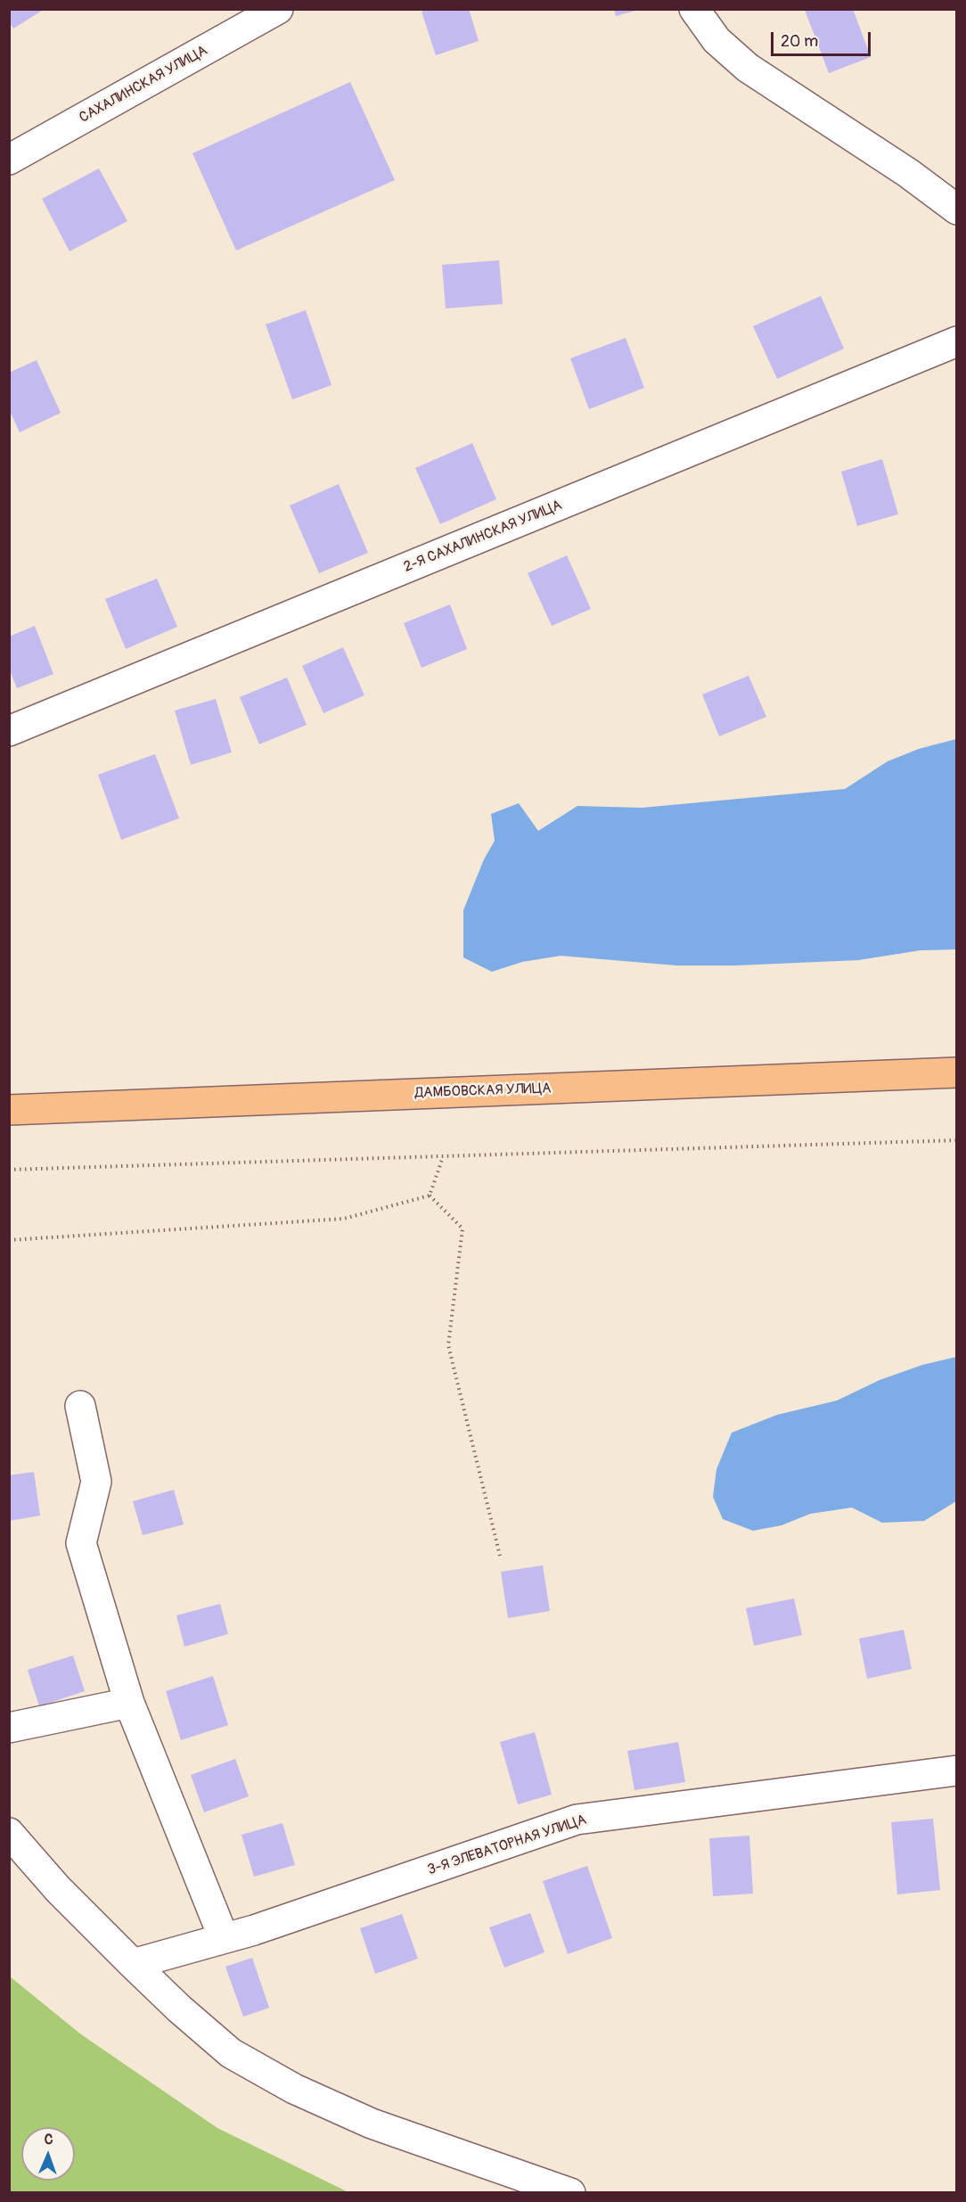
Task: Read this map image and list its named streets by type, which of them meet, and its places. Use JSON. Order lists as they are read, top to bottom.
{
  "streets": {
    "main road": ["ДАМБОВСКАЯ УЛИЦА"],
    "street": ["САХАЛИНСКАЯ УЛИЦА", "2-Я САХАЛИНСКАЯ УЛИЦА", "3-Я ЭЛЕВАТОРНАЯ УЛИЦА"]
  },
  "scale_bar": "20 m",
  "north": "top"
}
